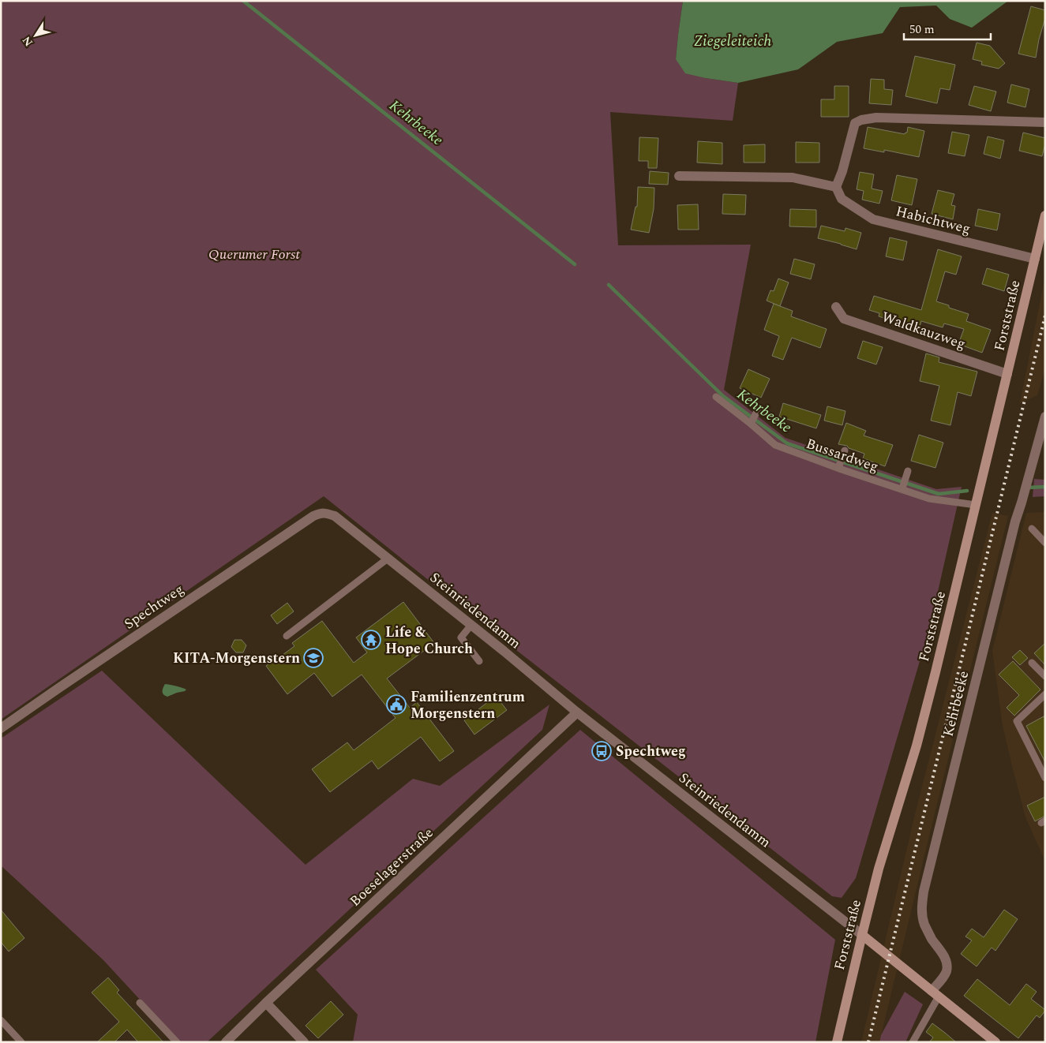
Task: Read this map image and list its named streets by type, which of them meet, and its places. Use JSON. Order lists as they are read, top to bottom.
{
  "streets": {
    "main road": ["Forststraße", "Steinriedendamm"],
    "street": [
      "Habichtweg",
      "Waldkauzweg",
      "Spechtweg",
      "Kehrbeeke",
      "Boeselagerstraße"
    ],
    "lane": ["Bussardweg"]
  },
  "crossings": [
    ["Habichtweg", "Forststraße"],
    ["Forststraße", "Waldkauzweg"],
    ["Forststraße", "Bussardweg"],
    ["Forststraße", "Steinriedendamm"],
    ["Spechtweg", "Steinriedendamm"],
    ["Steinriedendamm", "Kehrbeeke"],
    ["Steinriedendamm", "Boeselagerstraße"]
  ],
  "water": ["Ziegeleiteich", "Kehrbeeke"],
  "parks": ["Querumer Forst"],
  "places": {
    "temple": ["Life & Hope Church"],
    "school or university": ["KITA-Morgenstern"],
    "public building": ["Familienzentrum Morgenstern"],
    "bus stop": ["Spechtweg"]
  },
  "scale_bar": "50 m",
  "north": "bottom left"
}
